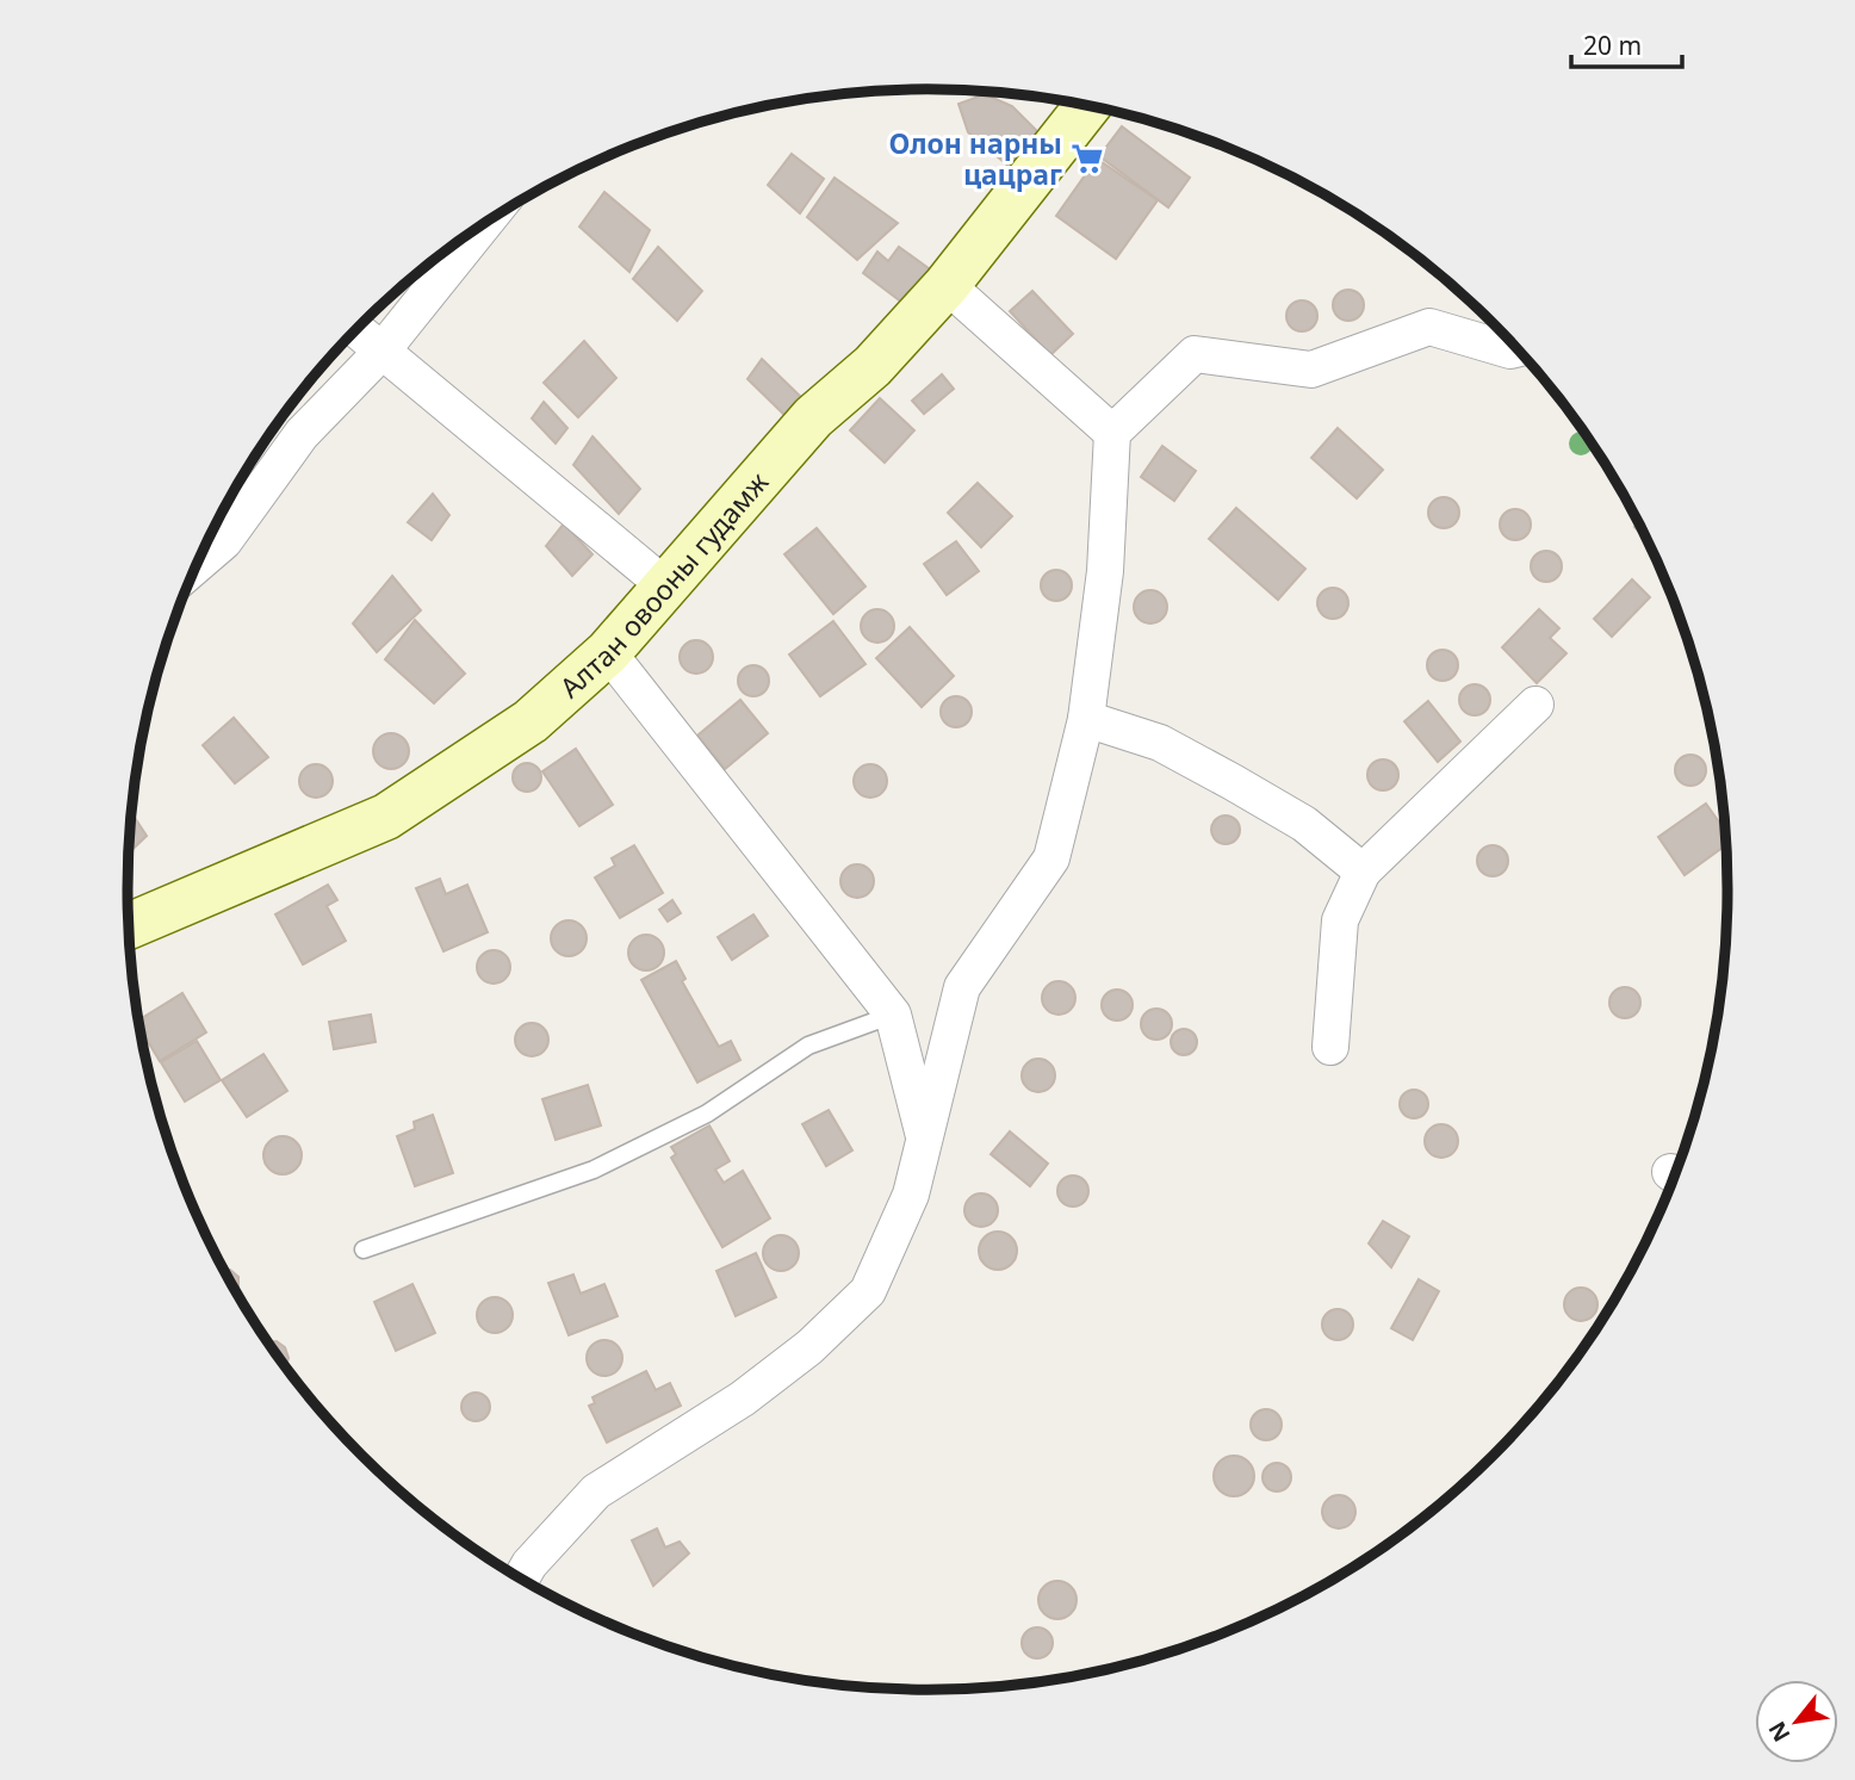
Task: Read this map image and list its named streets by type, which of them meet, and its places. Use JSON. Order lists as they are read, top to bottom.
{
  "streets": {
    "main road": ["Алтан овооны гудамж"]
  },
  "places": {
    "supermarket": ["Олон нарны цацраг"]
  },
  "scale_bar": "20 m",
  "north": "bottom left"
}
